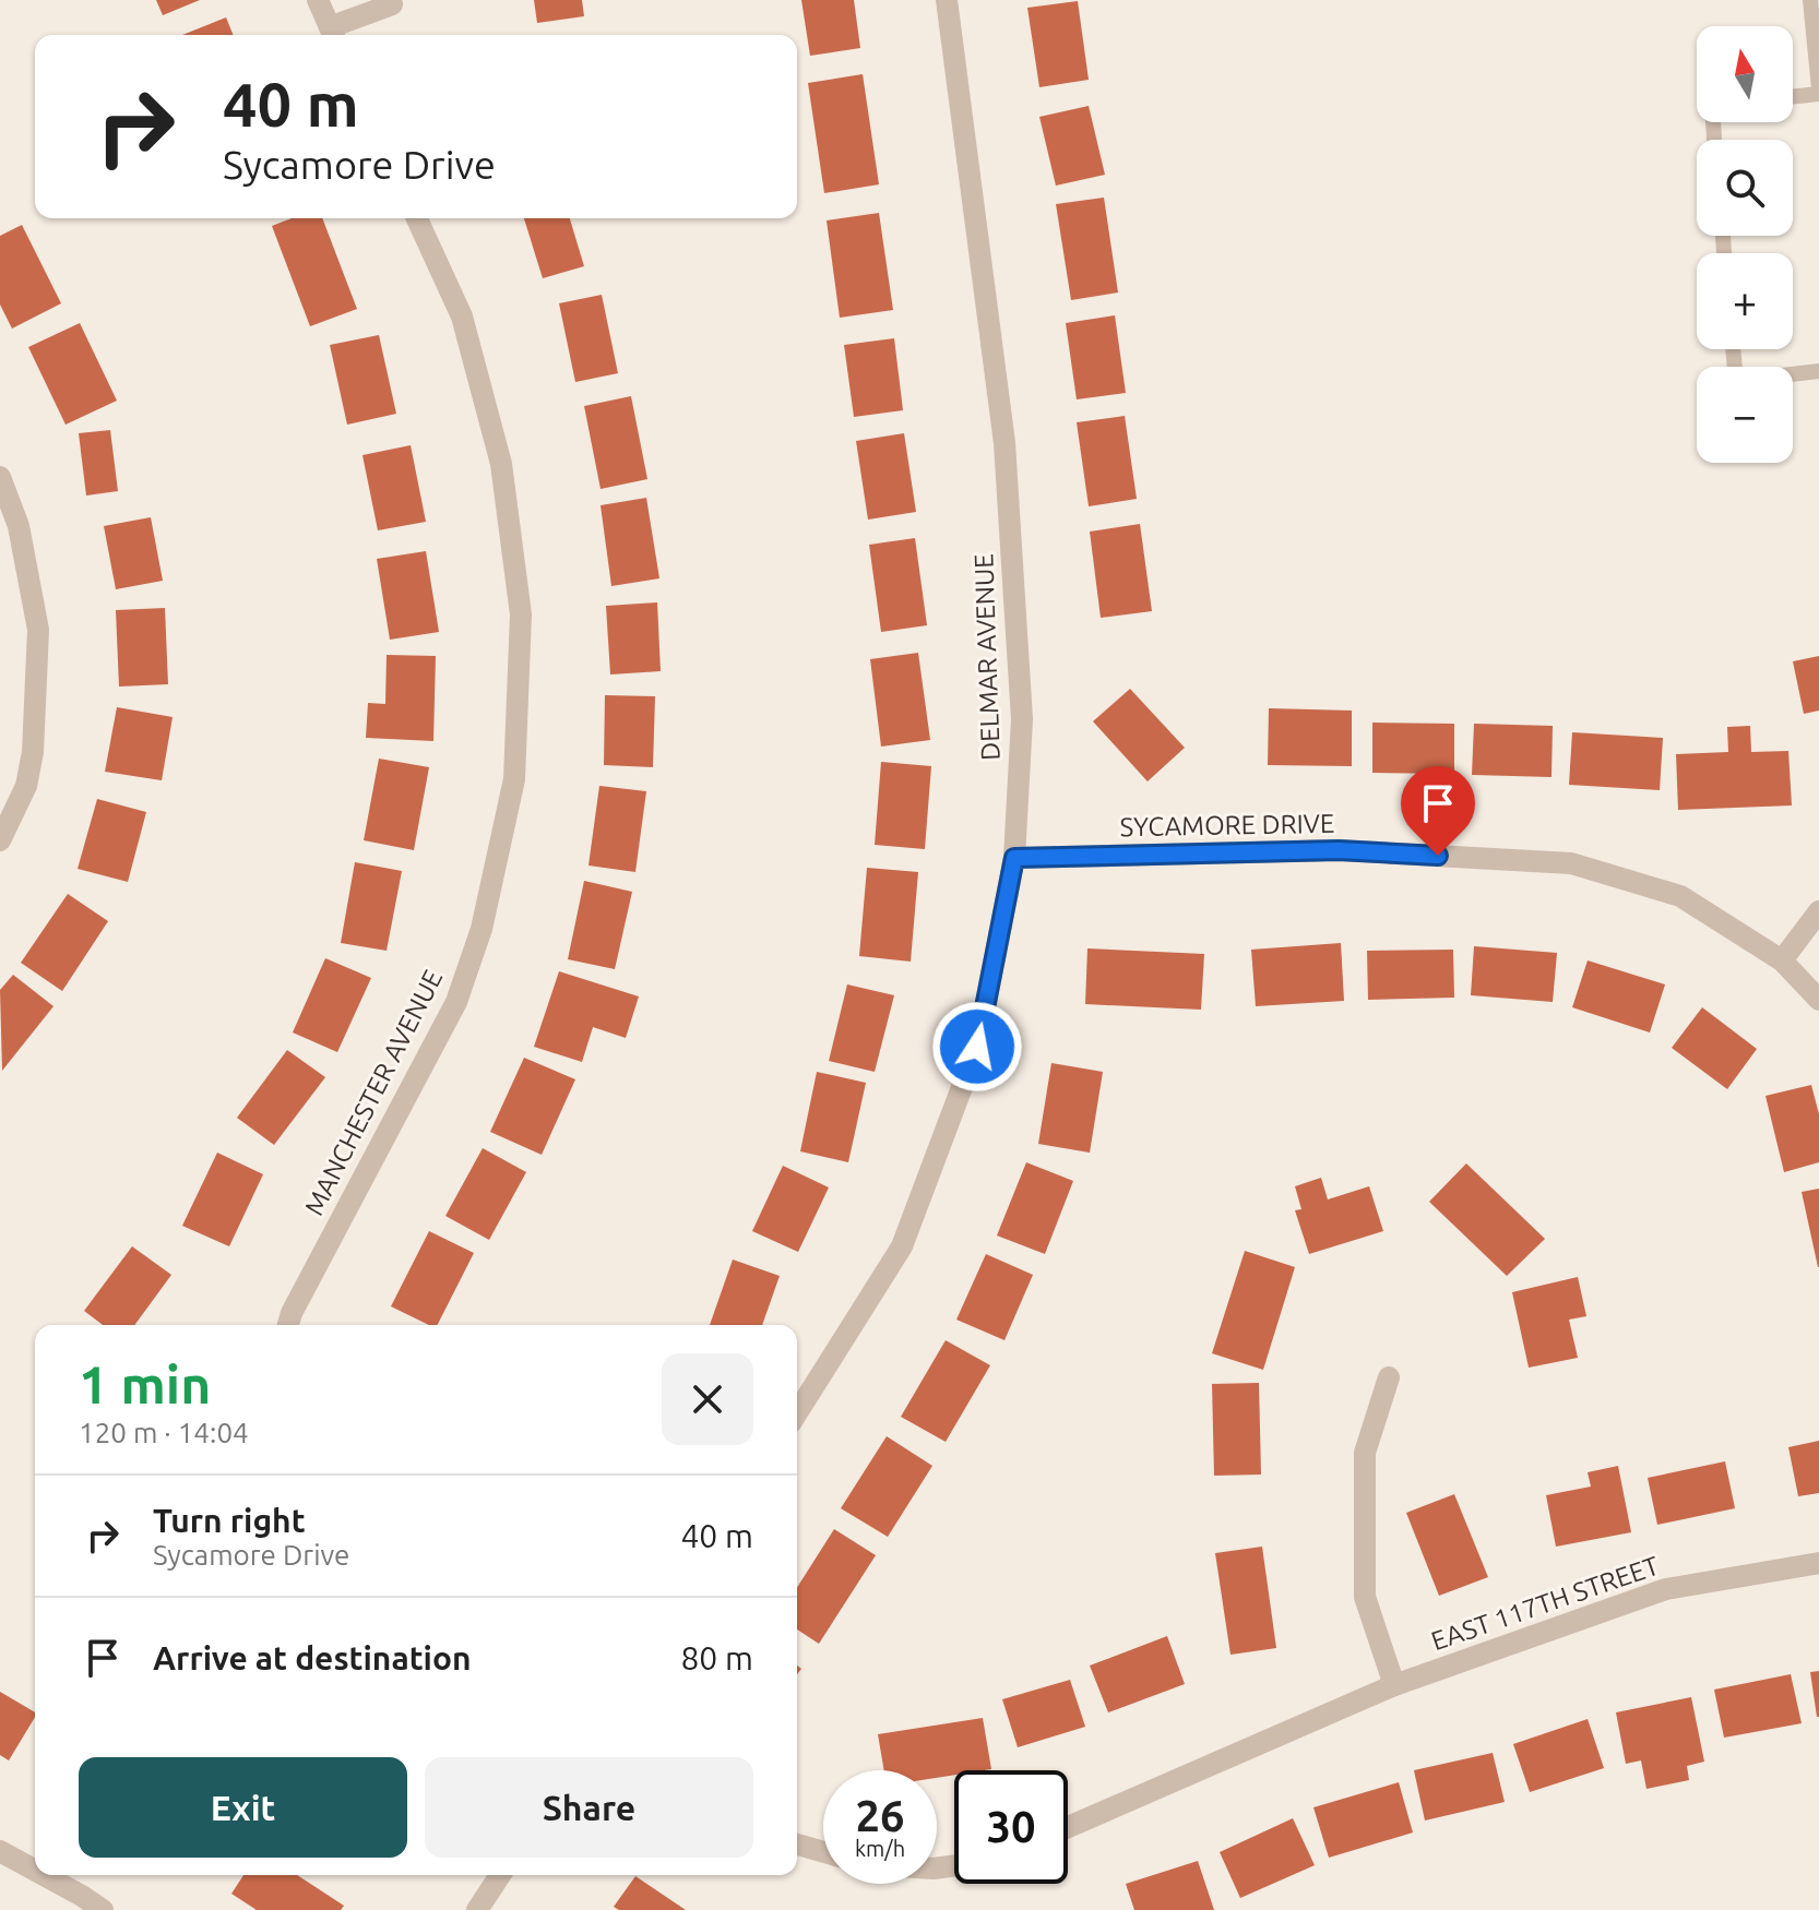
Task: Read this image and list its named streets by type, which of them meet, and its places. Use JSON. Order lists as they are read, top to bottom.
{
  "streets": {
    "street": [
      "DELMAR AVENUE",
      "SYCAMORE DRIVE",
      "MANCHESTER AVENUE",
      "EAST 117TH STREET"
    ]
  },
  "crossings": [
    ["DELMAR AVENUE", "SYCAMORE DRIVE"]
  ],
  "north": "top",
  "page": {
    "map_buttons": ["+", "−"],
    "turn": ["40 m", "Sycamore Drive"],
    "heading": ["1 min", "120 m · 14:04"],
    "list": [
      {
        "name": "Turn right",
        "note": "Sycamore Drive",
        "value": "40 m"
      },
      {
        "name": "Arrive at destination",
        "value": "80 m"
      }
    ],
    "buttons": ["Exit", "Share"],
    "speed": "26 km/h",
    "limit": "30"
  }
}
